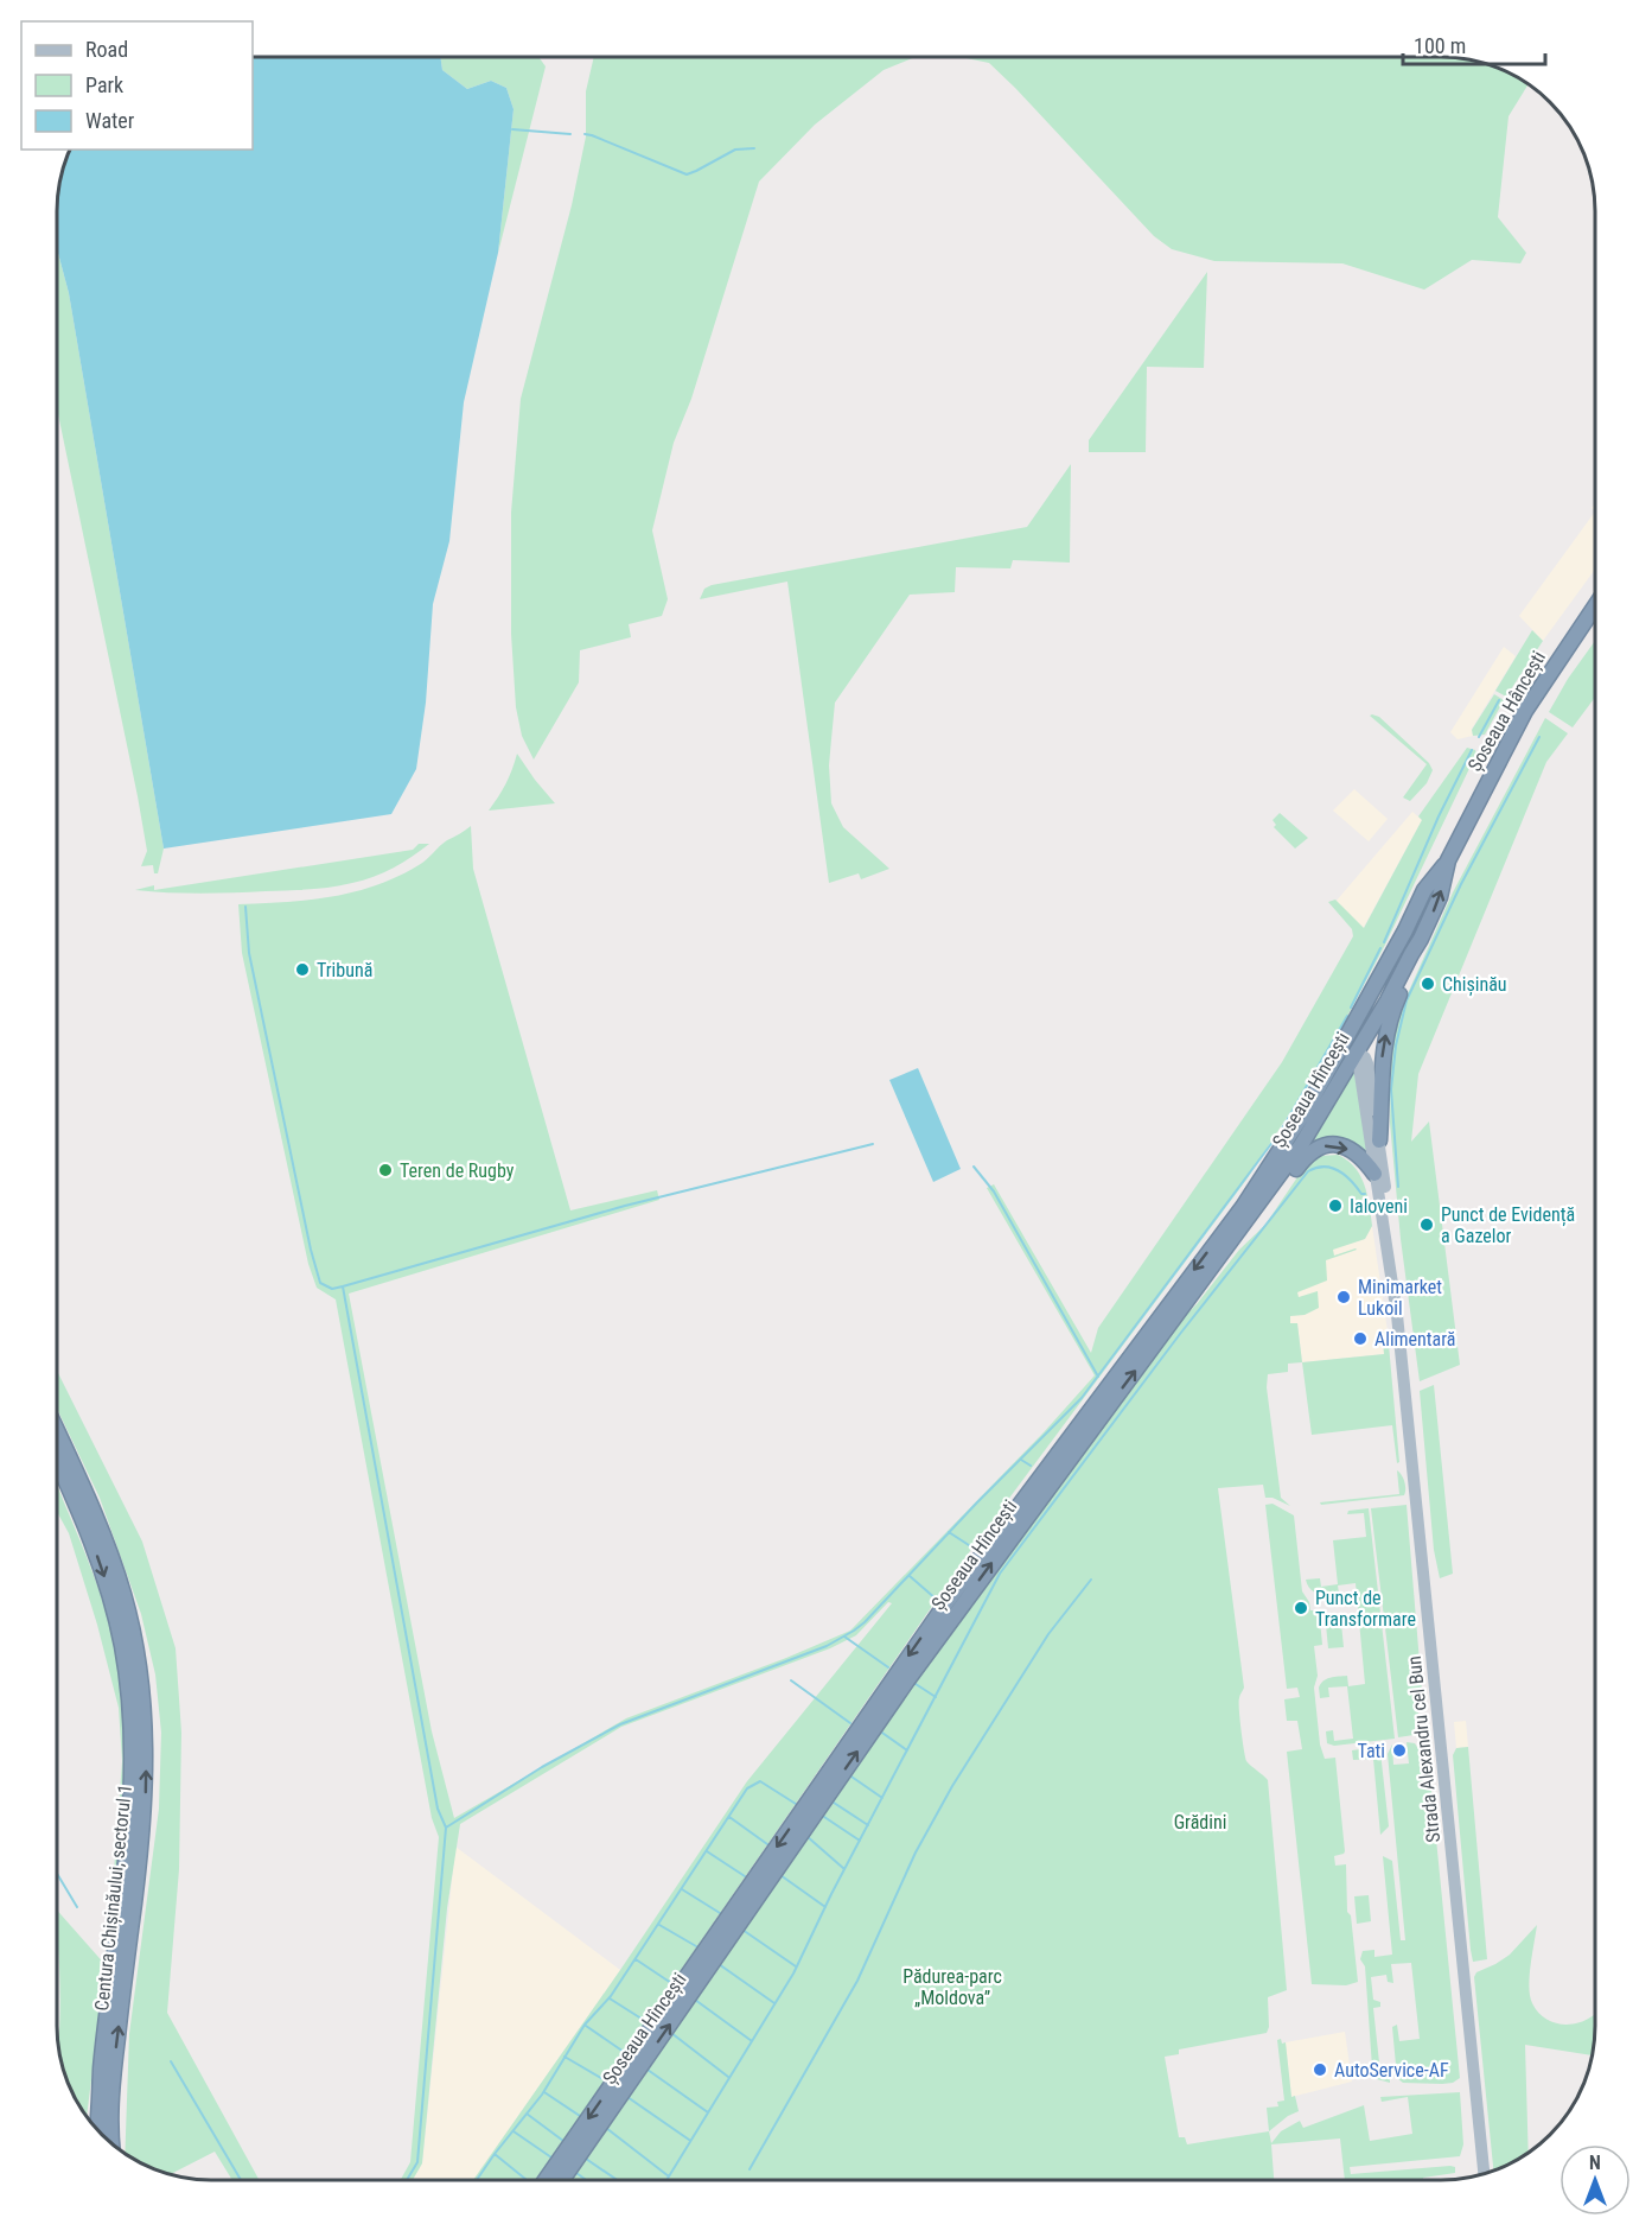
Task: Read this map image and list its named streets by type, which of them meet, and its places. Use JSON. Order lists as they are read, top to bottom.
{
  "streets": {
    "highway": ["Șoseaua Hâncești", "Șoseaua Hîncești", "Centura Chișinăului, sectorul 1"],
    "main road": ["Strada Alexandru cel Bun"]
  },
  "crossings": [
    ["Șoseaua Hâncești", "Șoseaua Hîncești"],
    ["Șoseaua Hîncești", "Strada Alexandru cel Bun"]
  ],
  "parks": ["Grădini", "Pădurea-parc „Moldova”"],
  "places": [
    "Tribună",
    "Chișinău",
    "Teren de Rugby",
    "Ialoveni",
    "Punct de Evidență a Gazelor",
    "Minimarket Lukoil",
    "Alimentară",
    "Punct de Transformare",
    "Tati",
    "AutoService-AF"
  ],
  "legend": ["Road", "Park", "Water"],
  "scale_bar": "100 m",
  "north": "top"
}
